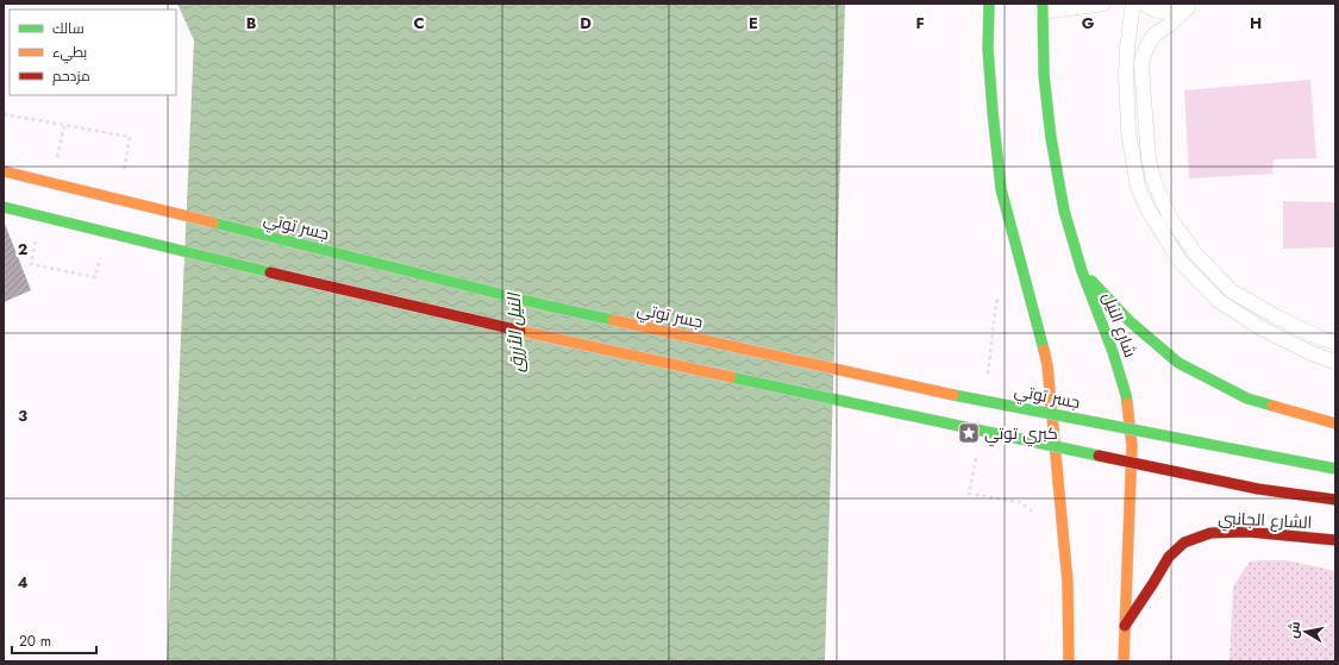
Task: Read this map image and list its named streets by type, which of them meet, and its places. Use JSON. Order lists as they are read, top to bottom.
{
  "streets": {
    "street": ["جسر توتي", "شارع النيل", "الشارع الجانبي"]
  },
  "crossings": [
    ["شارع النيل", "الشارع الجانبي"]
  ],
  "water": ["النيل الأزرق"],
  "places": {
    "place": ["كبري توتي"]
  },
  "legend": ["سالك", "بطيء", "مزدحم"],
  "scale_bar": "20 m",
  "north": "left",
  "grid": {
    "columns": [
      "B",
      "C",
      "D",
      "E",
      "F",
      "G",
      "H"
    ],
    "rows": ["2", "3", "4"]
  }
}
